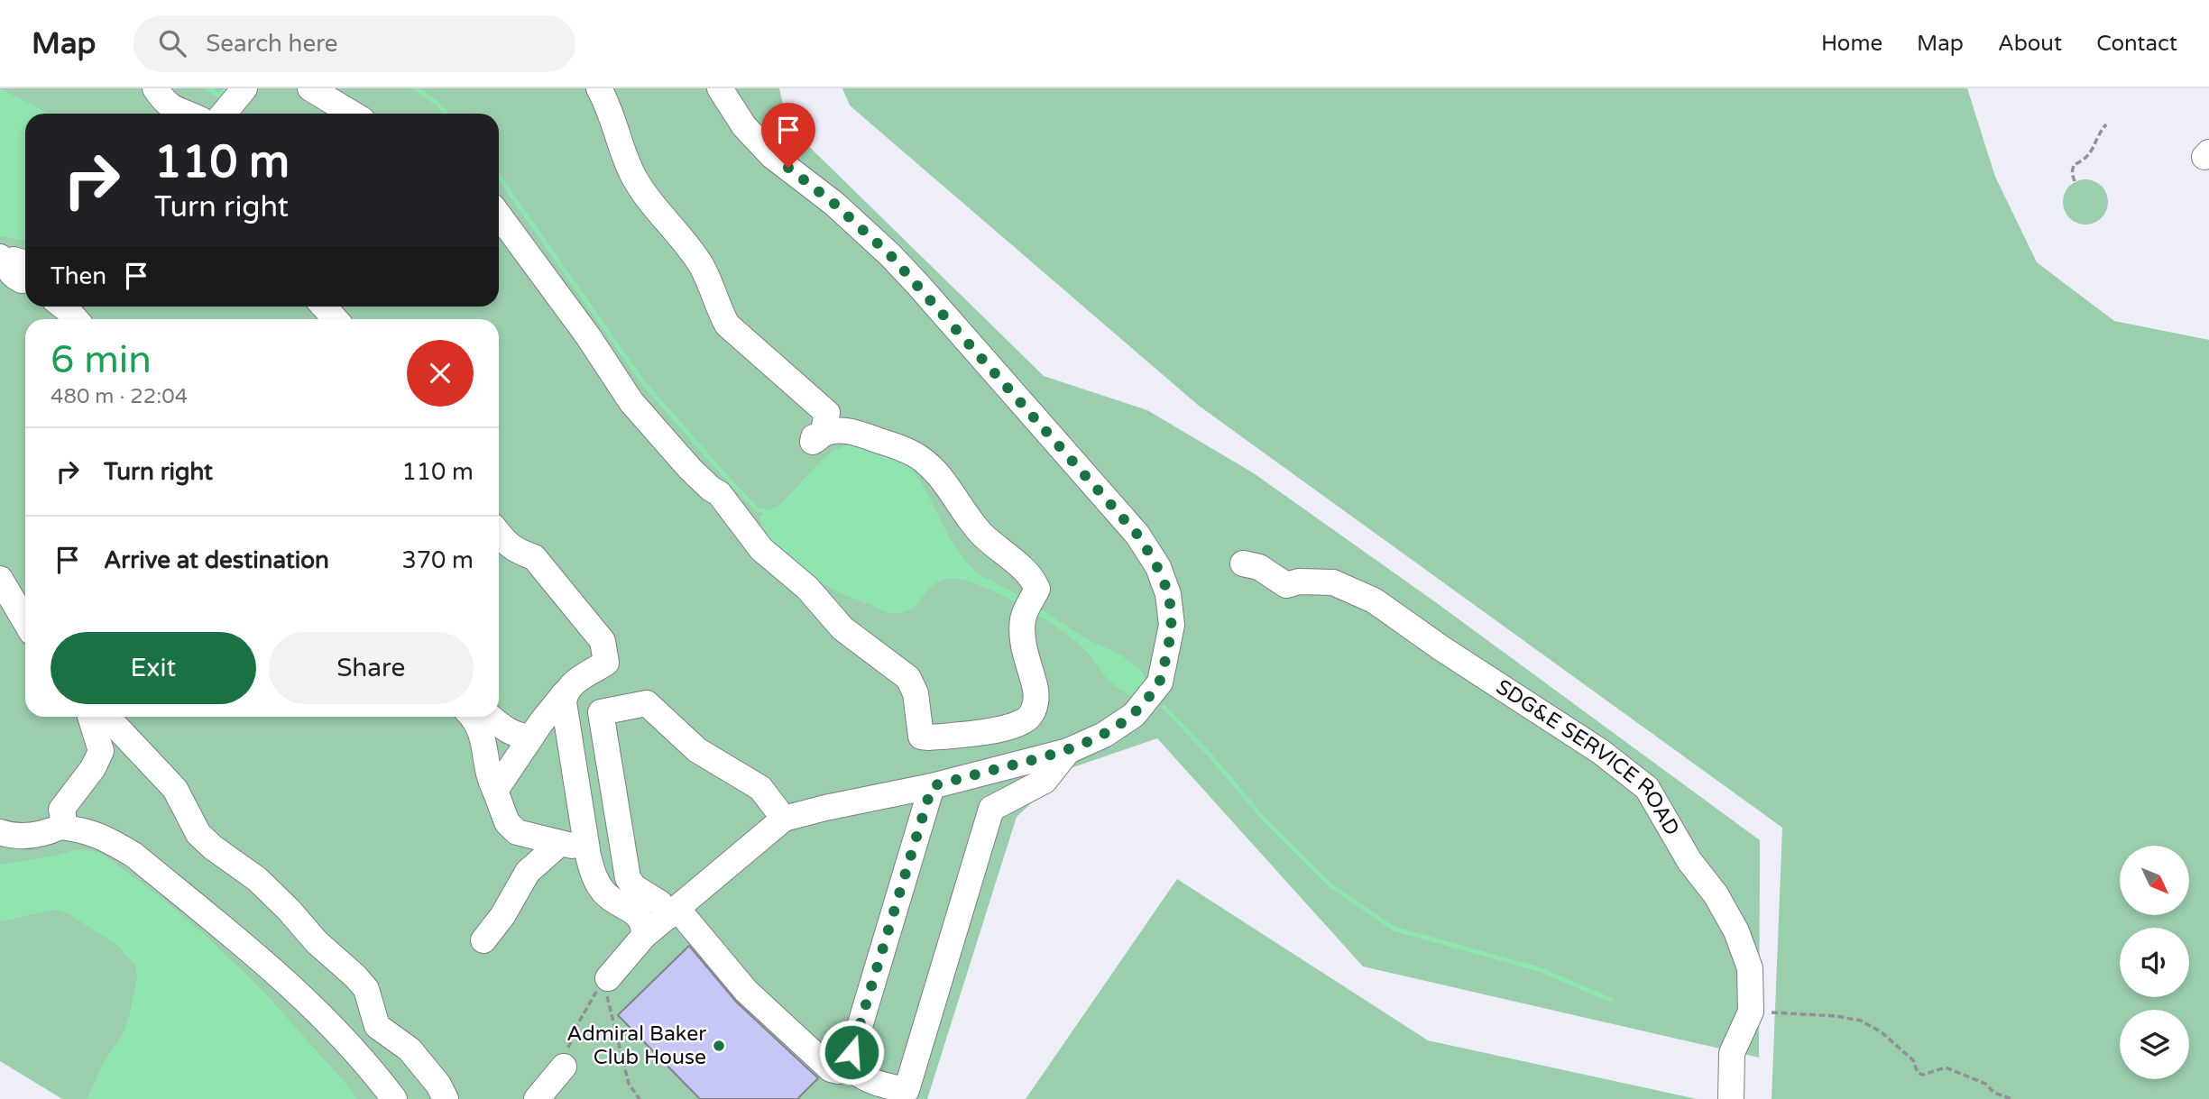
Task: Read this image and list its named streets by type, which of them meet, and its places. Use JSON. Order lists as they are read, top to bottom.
{
  "streets": {
    "lane": ["SDG&E SERVICE ROAD"]
  },
  "places": ["Admiral Baker Club House"],
  "north": "bottom right",
  "page": {
    "header": "Map",
    "search": "Search here",
    "nav": [
      "Home",
      "Map",
      "About",
      "Contact"
    ],
    "turn": ["110 m", "Turn right"],
    "then": "Then",
    "heading": ["6 min", "480 m · 22:04"],
    "list": [
      {
        "name": "Turn right",
        "value": "110 m"
      },
      {
        "name": "Arrive at destination",
        "value": "370 m"
      }
    ],
    "buttons": ["Exit", "Share"]
  }
}
